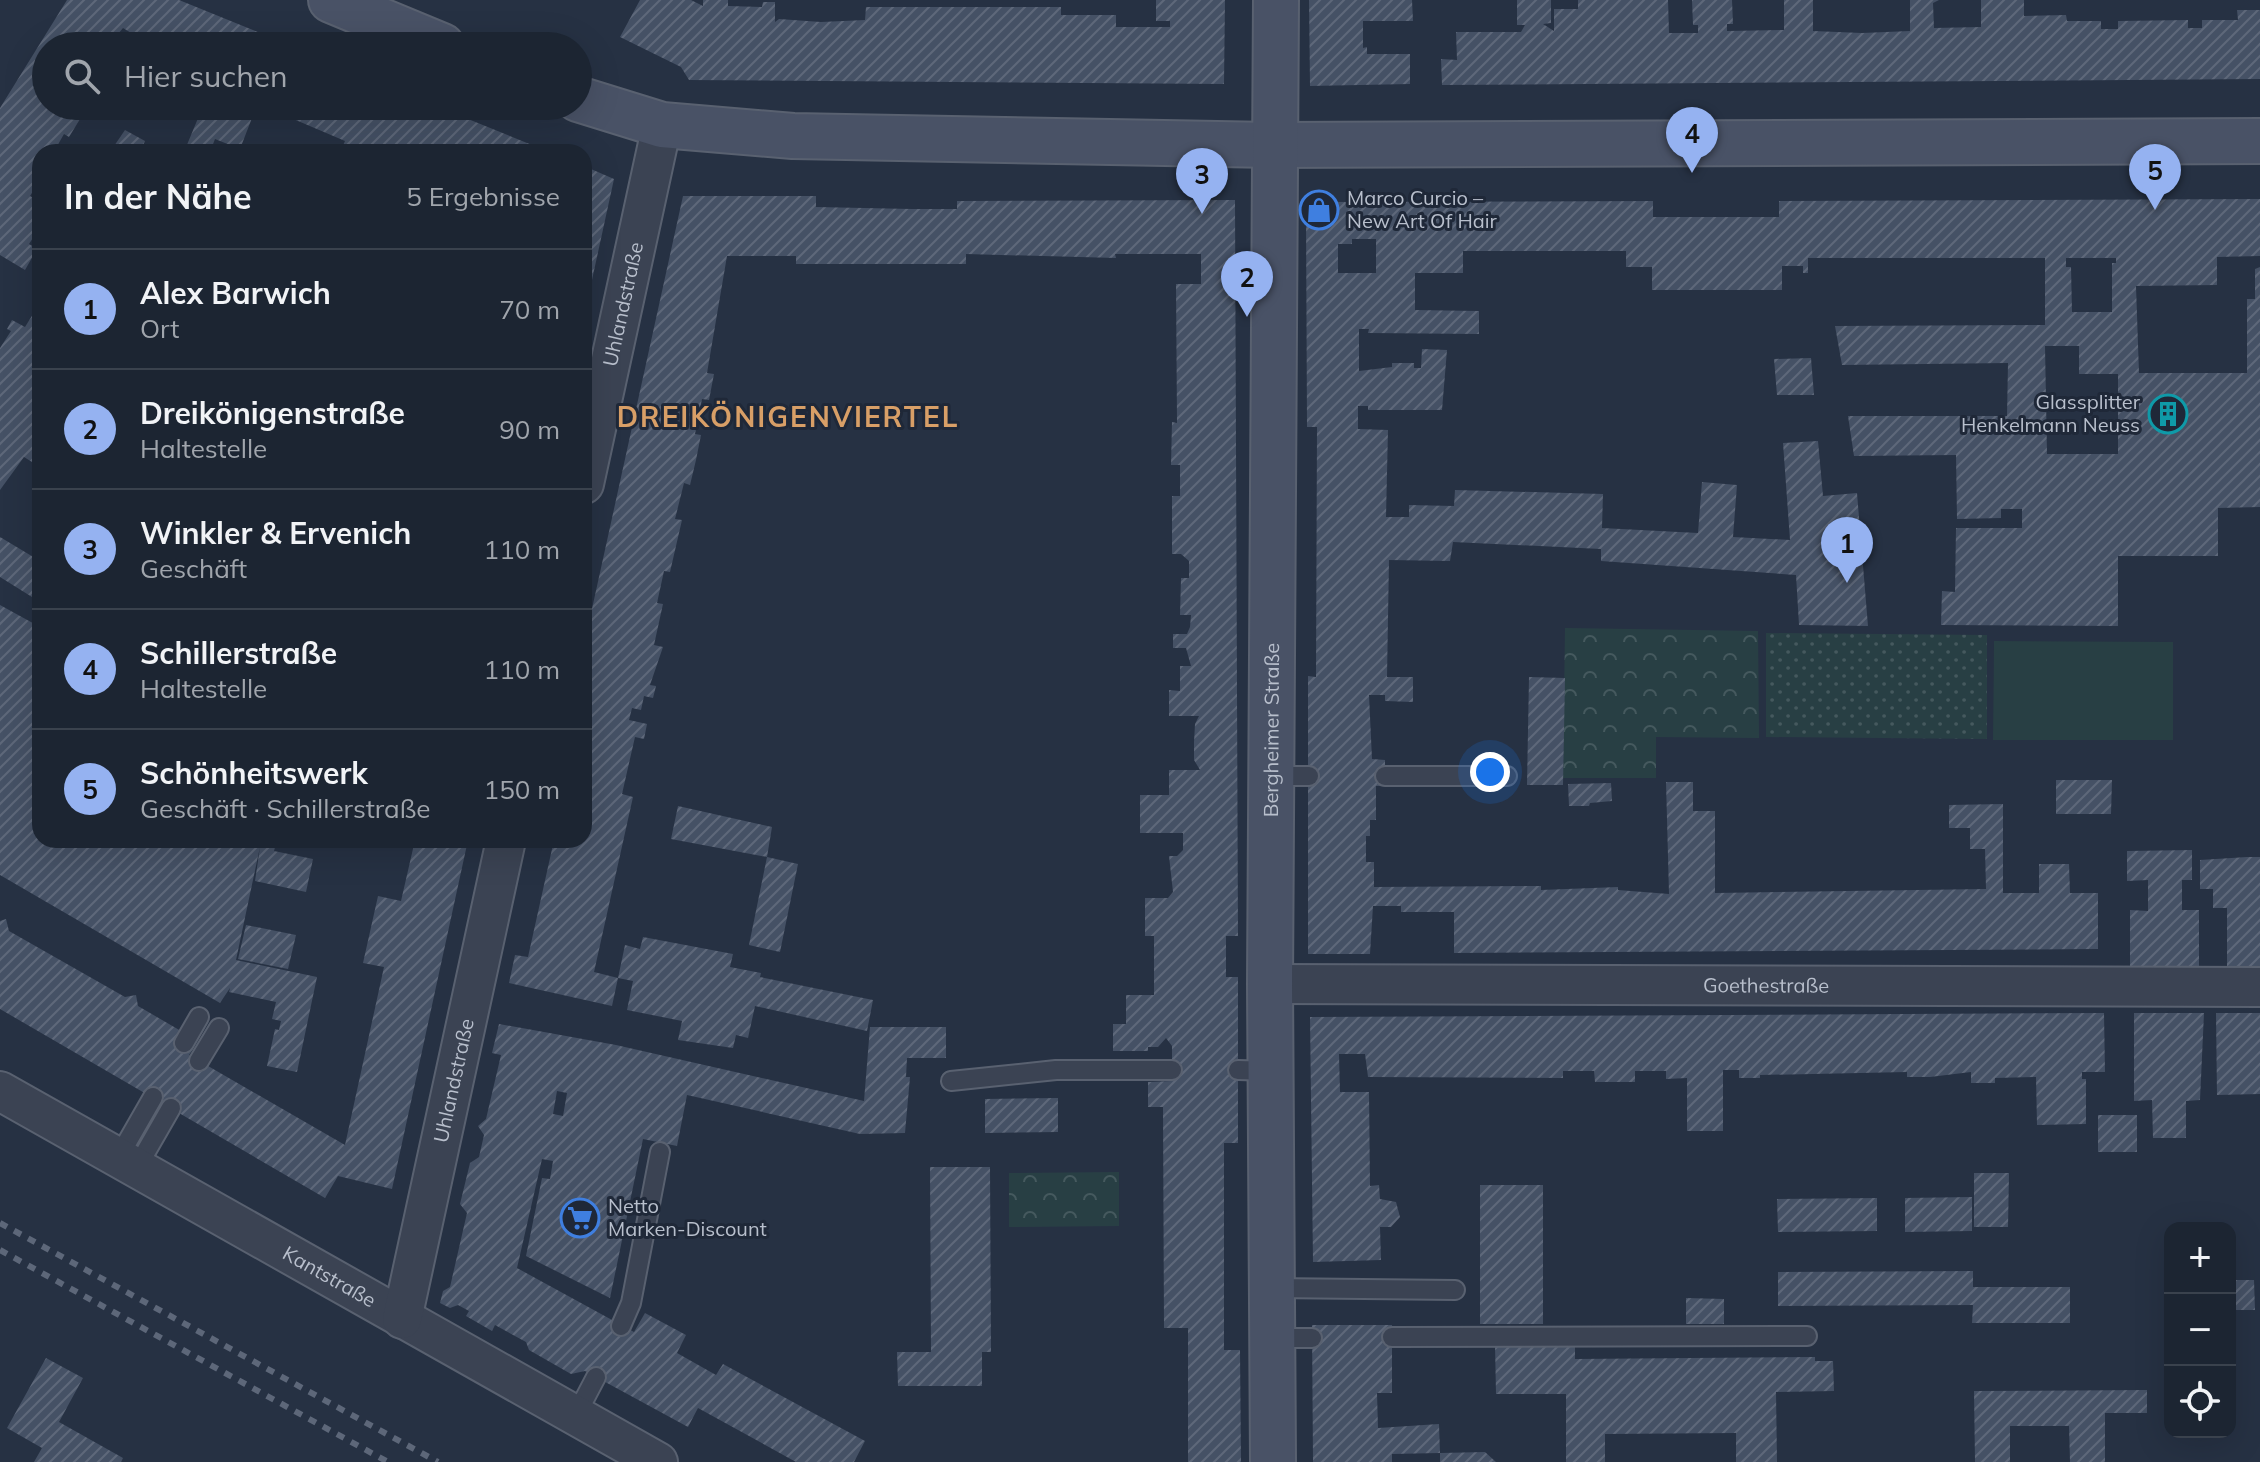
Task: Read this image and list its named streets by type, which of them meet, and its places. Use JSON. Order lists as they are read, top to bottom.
{
  "streets": {
    "street": [
      "Uhlandstraße",
      "Bergheimer Straße",
      "Goethestraße",
      "Kantstraße"
    ]
  },
  "crossings": [
    ["Uhlandstraße", "Kantstraße"],
    ["Bergheimer Straße", "Goethestraße"]
  ],
  "districts": ["DREIKÖNIGENVIERTEL"],
  "places": {
    "shop": ["Marco Curcio – New Art Of Hair"],
    "building": ["Glassplitter Henkelmann Neuss"],
    "supermarket": ["Netto Marken-Discount"]
  },
  "page": {
    "search": "Hier suchen",
    "pins": [
      "4",
      "5",
      "3",
      "2",
      "1"
    ],
    "heading": ["In der Nähe", "5 Ergebnisse"],
    "list": [
      {
        "mark": "1",
        "name": "Alex Barwich",
        "note": "Ort",
        "value": "70 m"
      },
      {
        "mark": "2",
        "name": "Dreikönigenstraße",
        "note": "Haltestelle",
        "value": "90 m"
      },
      {
        "mark": "3",
        "name": "Winkler & Ervenich",
        "note": "Geschäft",
        "value": "110 m"
      },
      {
        "mark": "4",
        "name": "Schillerstraße",
        "note": "Haltestelle",
        "value": "110 m"
      },
      {
        "mark": "5",
        "name": "Schönheitswerk",
        "note": "Geschäft · Schillerstraße",
        "value": "150 m"
      }
    ],
    "map_buttons": ["+", "−"]
  }
}
